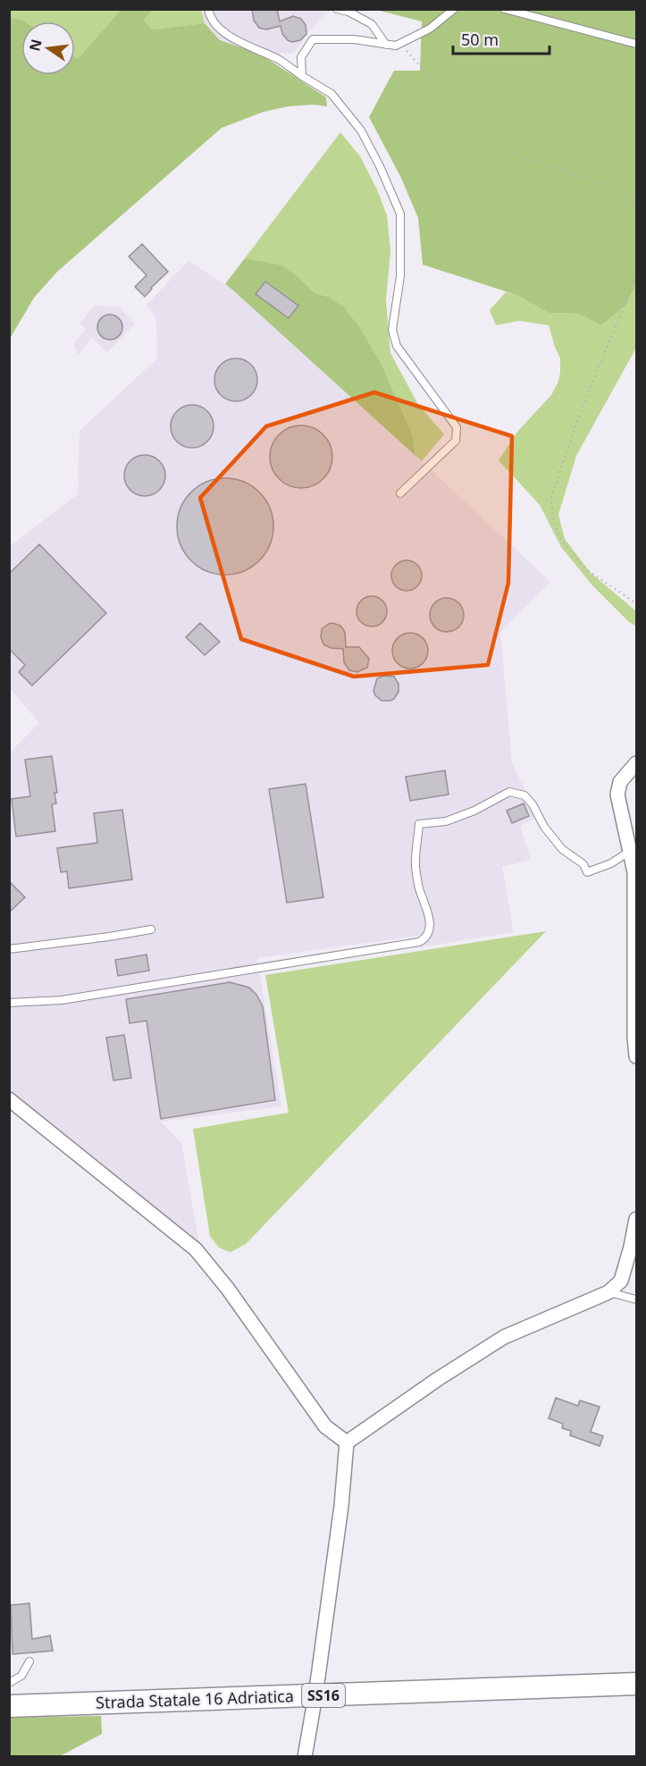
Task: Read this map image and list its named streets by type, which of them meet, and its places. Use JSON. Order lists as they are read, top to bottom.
{
  "streets": {
    "main road": ["SS16", "Strada Statale 16 Adriatica"]
  },
  "scale_bar": "50 m",
  "north": "left"
}
